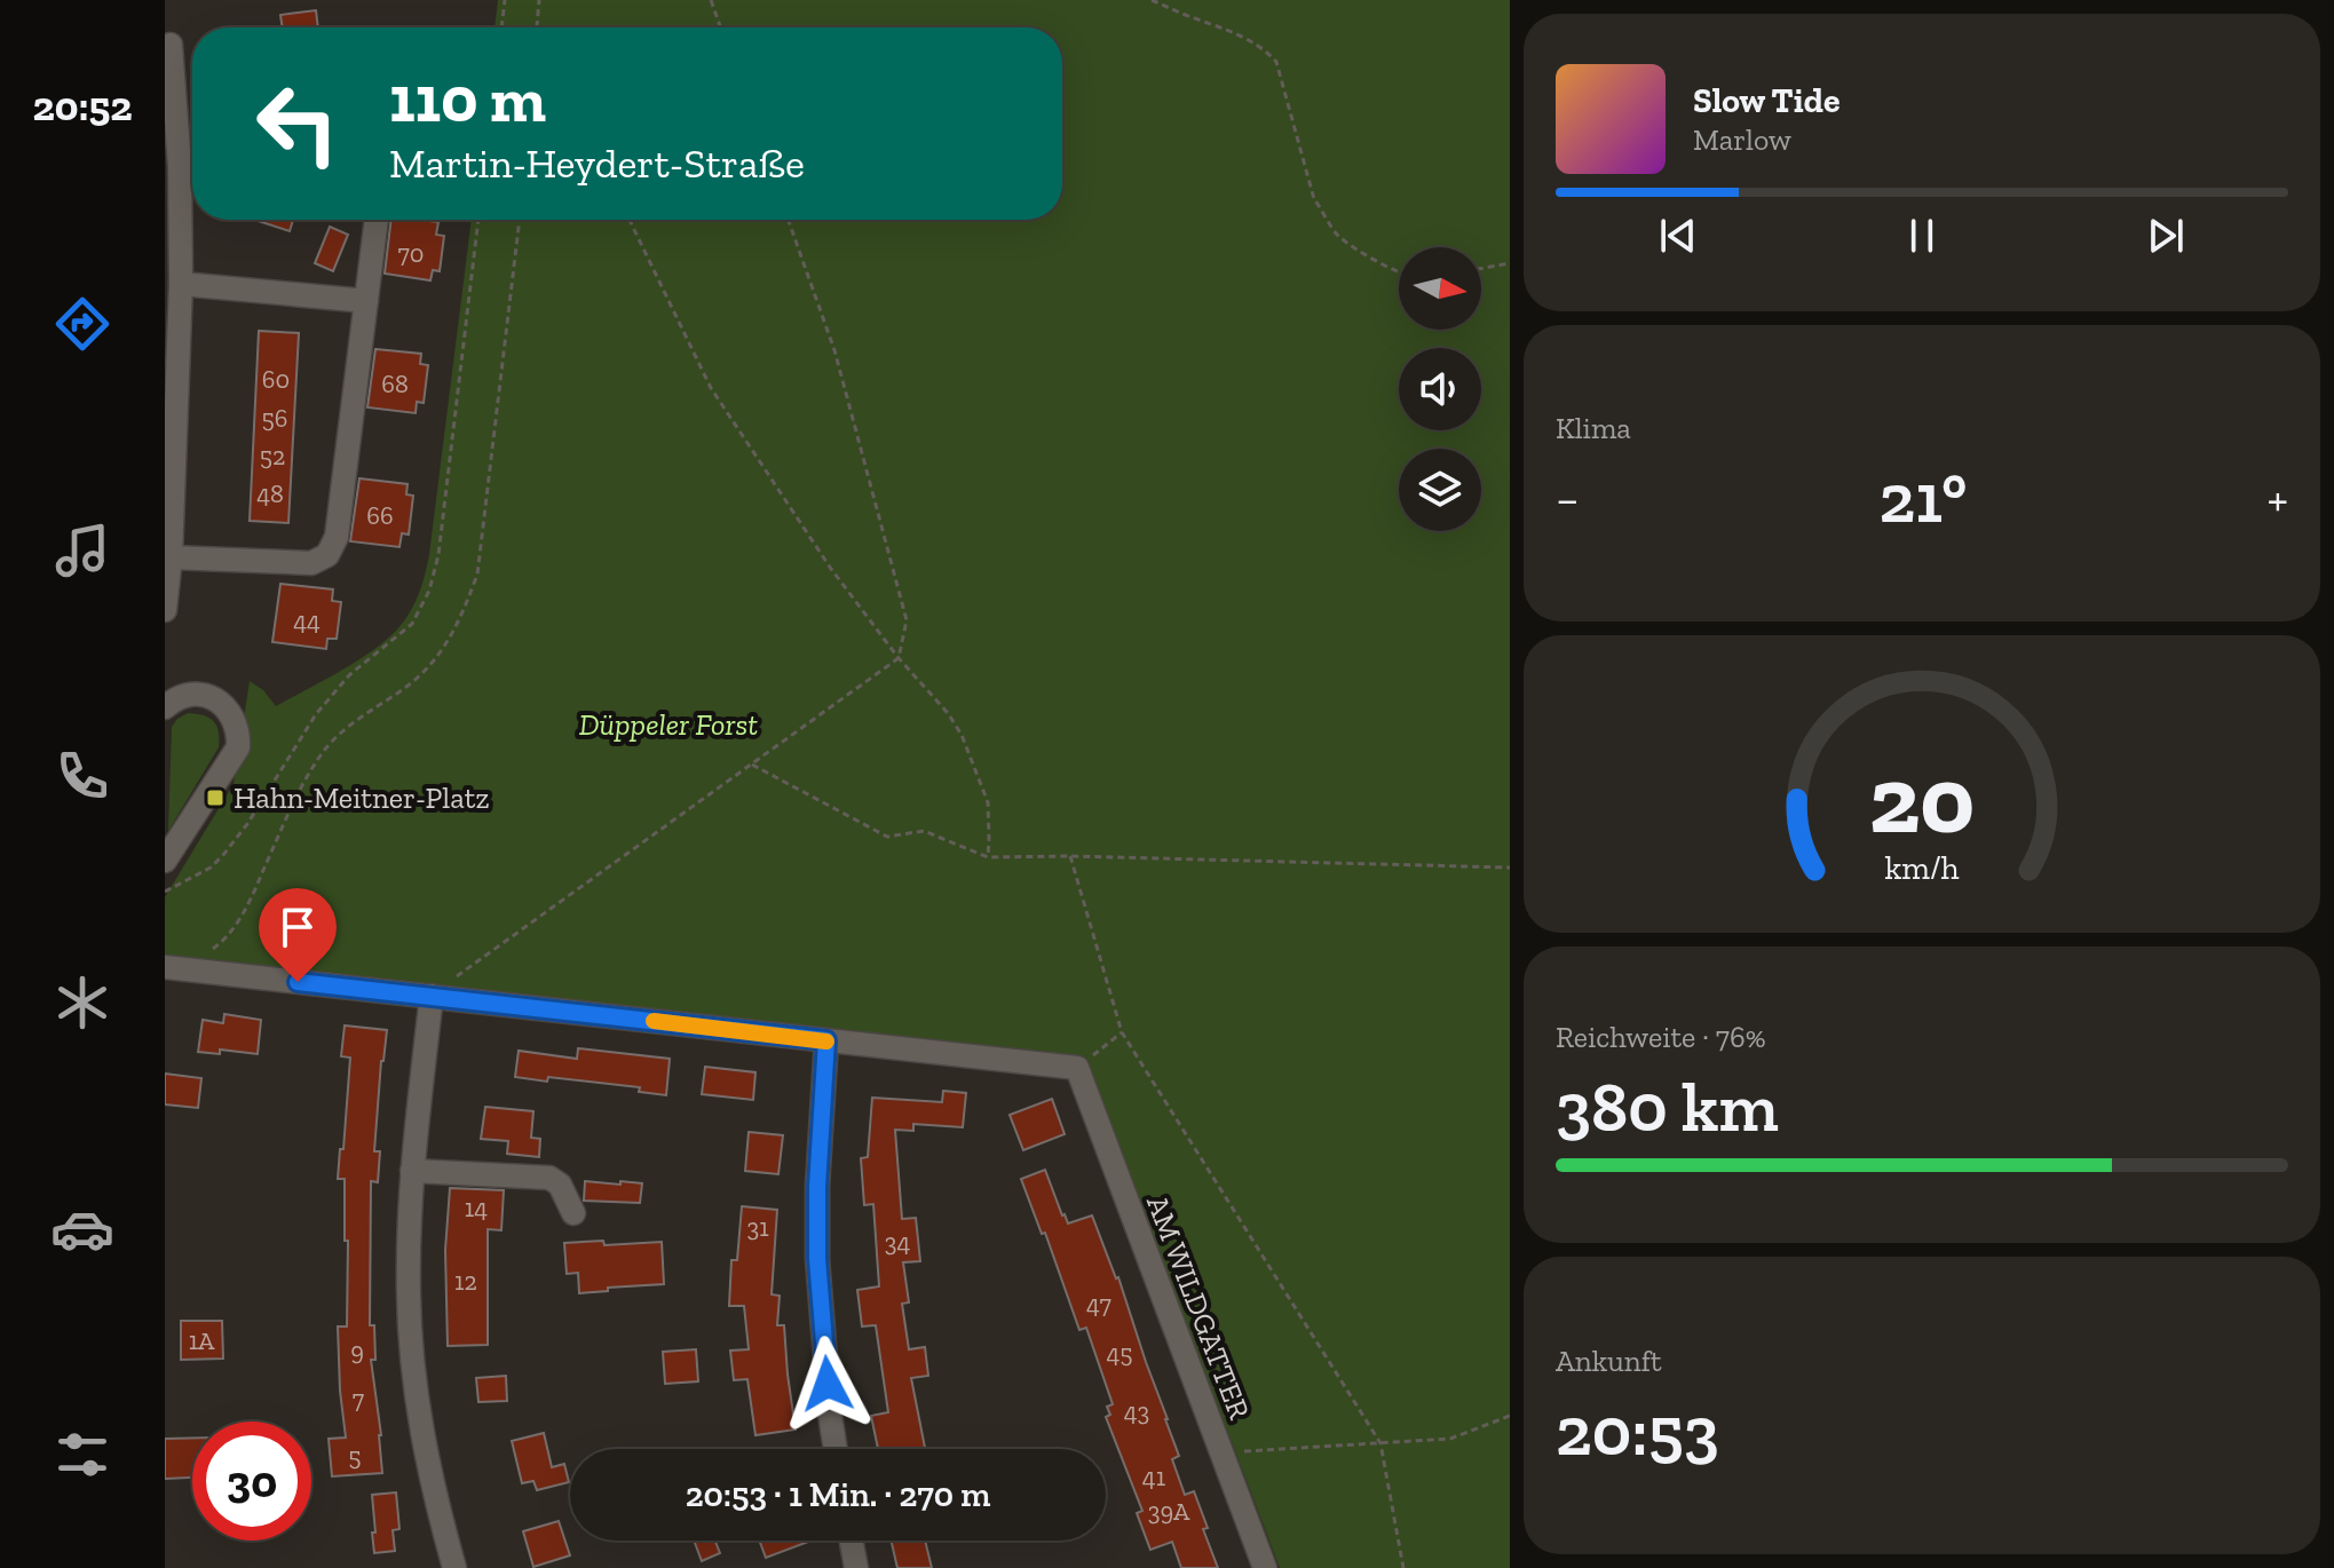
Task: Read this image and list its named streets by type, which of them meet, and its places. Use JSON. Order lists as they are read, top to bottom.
{
  "streets": {
    "street": ["AM WILDGATTER"]
  },
  "parks": ["Düppeler Forst"],
  "places": {
    "transit": ["Hahn-Meitner-Platz"]
  },
  "house_numbers": [
    "70",
    "60",
    "68",
    "56",
    "52",
    "48",
    "66",
    "44",
    "14",
    "31",
    "34",
    "12",
    "47",
    "1A",
    "9",
    "45",
    "7",
    "43",
    "5",
    "41",
    "39A"
  ],
  "north": "right",
  "page": {
    "tabs": "20:52",
    "turn": ["110 m", "Martin-Heydert-Straße"],
    "song": ["Slow Tide", "Marlow"],
    "tile": [
      "Klima",
      ["Reichweite · 76%", "380 km"],
      ["Ankunft", "20:53"]
    ],
    "heat": ["−", "21°", "+"],
    "limit": "30",
    "trip": "20:53 · 1 Min. · 270 m",
    "gauge": ["20", "km/h"]
  }
}
